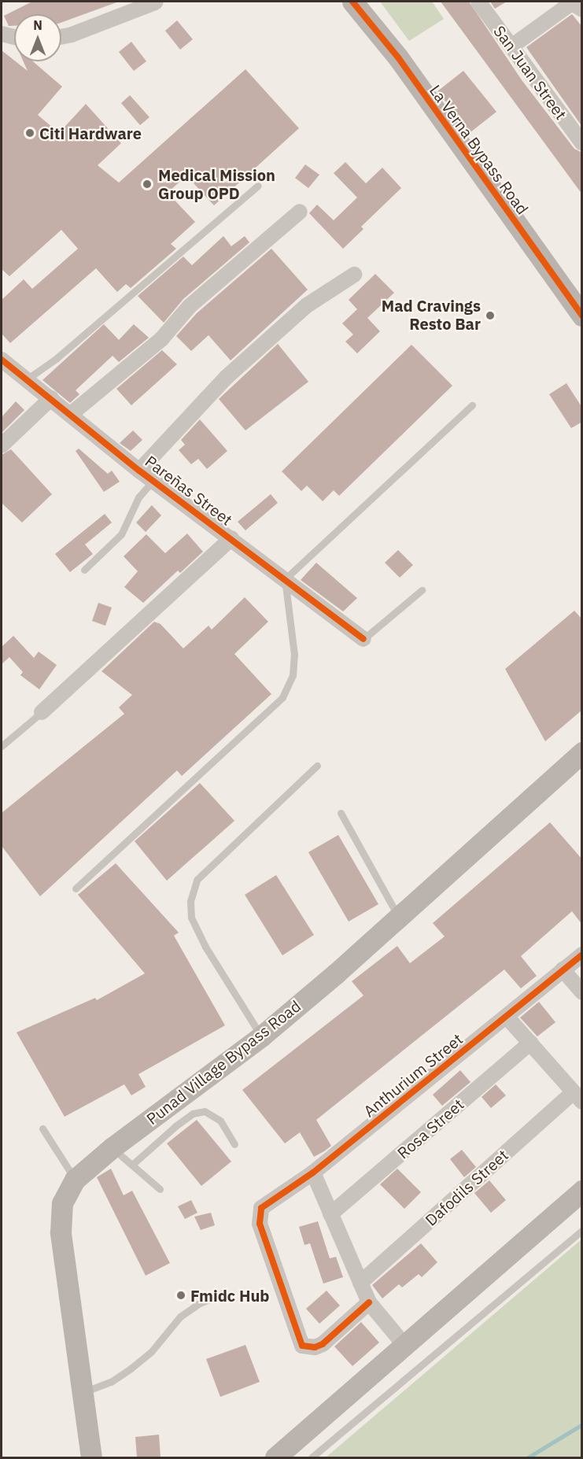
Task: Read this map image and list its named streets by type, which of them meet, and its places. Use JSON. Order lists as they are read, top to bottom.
{
  "streets": {
    "main road": ["La Verna Bypass Road", "Punad Village Bypass Road"],
    "street": [
      "San Juan Street",
      "Pareñas Street",
      "Anthurium Street",
      "Rosa Street",
      "Dafodils Street"
    ]
  },
  "places": [
    "Citi Hardware",
    "Medical Mission Group OPD",
    "Mad Cravings Resto Bar",
    "Fmidc Hub"
  ],
  "north": "top"
}
